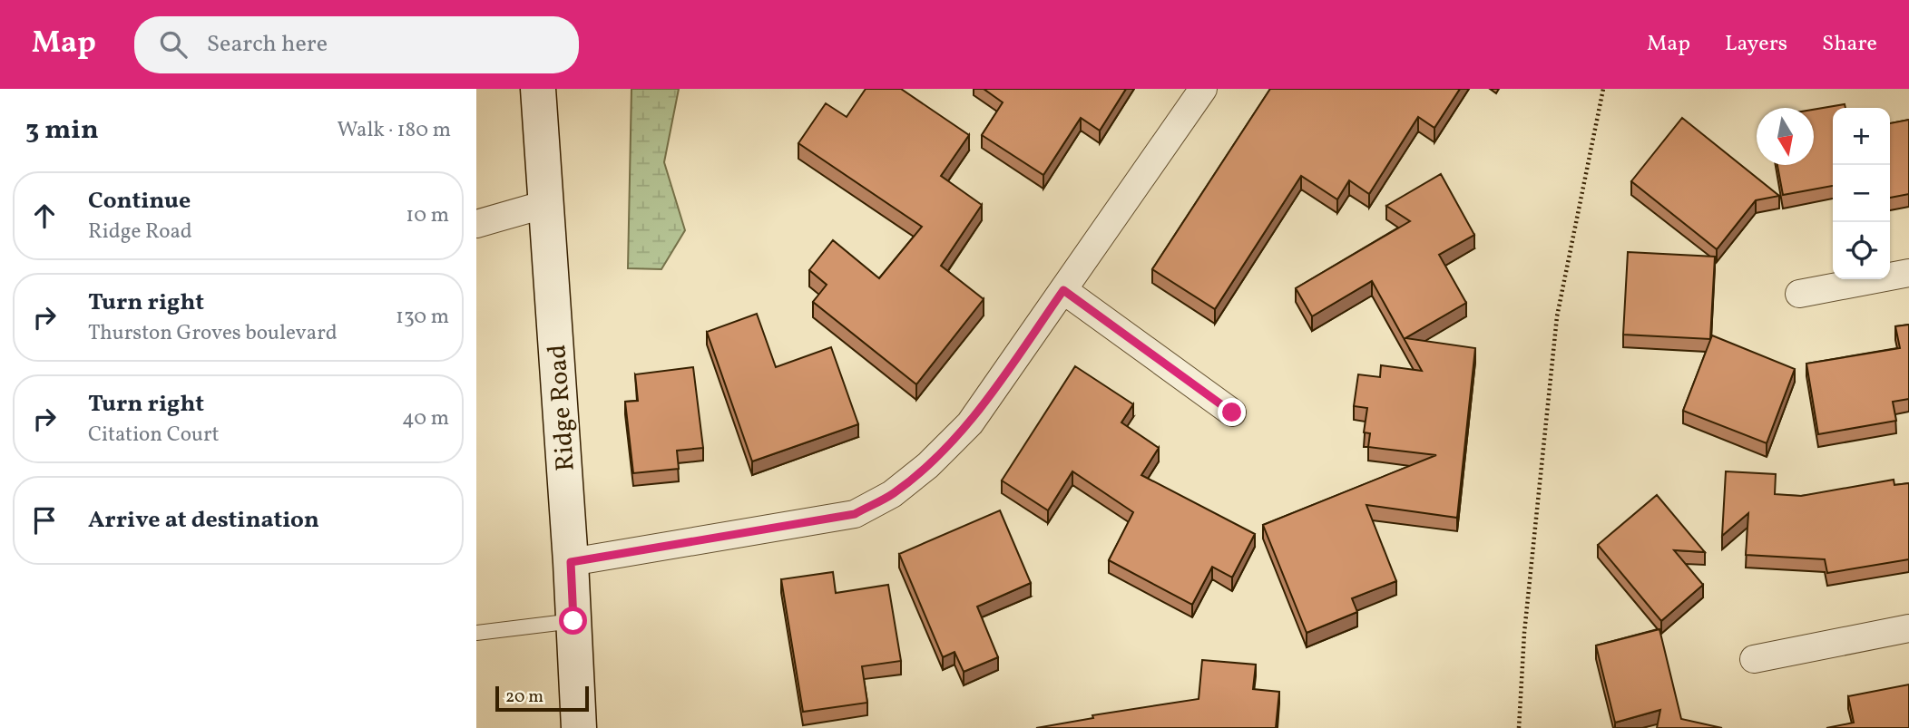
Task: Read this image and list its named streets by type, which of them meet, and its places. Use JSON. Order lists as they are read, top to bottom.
{
  "streets": {
    "street": ["Ridge Road"]
  },
  "scale_bar": "20 m",
  "north": "bottom",
  "page": {
    "header": "Map",
    "search": "Search here",
    "nav": ["Map", "Layers", "Share"],
    "heading": ["3 min", "Walk · 180 m"],
    "map_buttons": ["+", "−"],
    "list": [
      ["Continue", "Ridge Road", "10 m"],
      ["Turn right", "Thurston Groves boulevard", "130 m"],
      ["Turn right", "Citation Court", "40 m"],
      "Arrive at destination"
    ],
    "scale": "20 m"
  }
}
